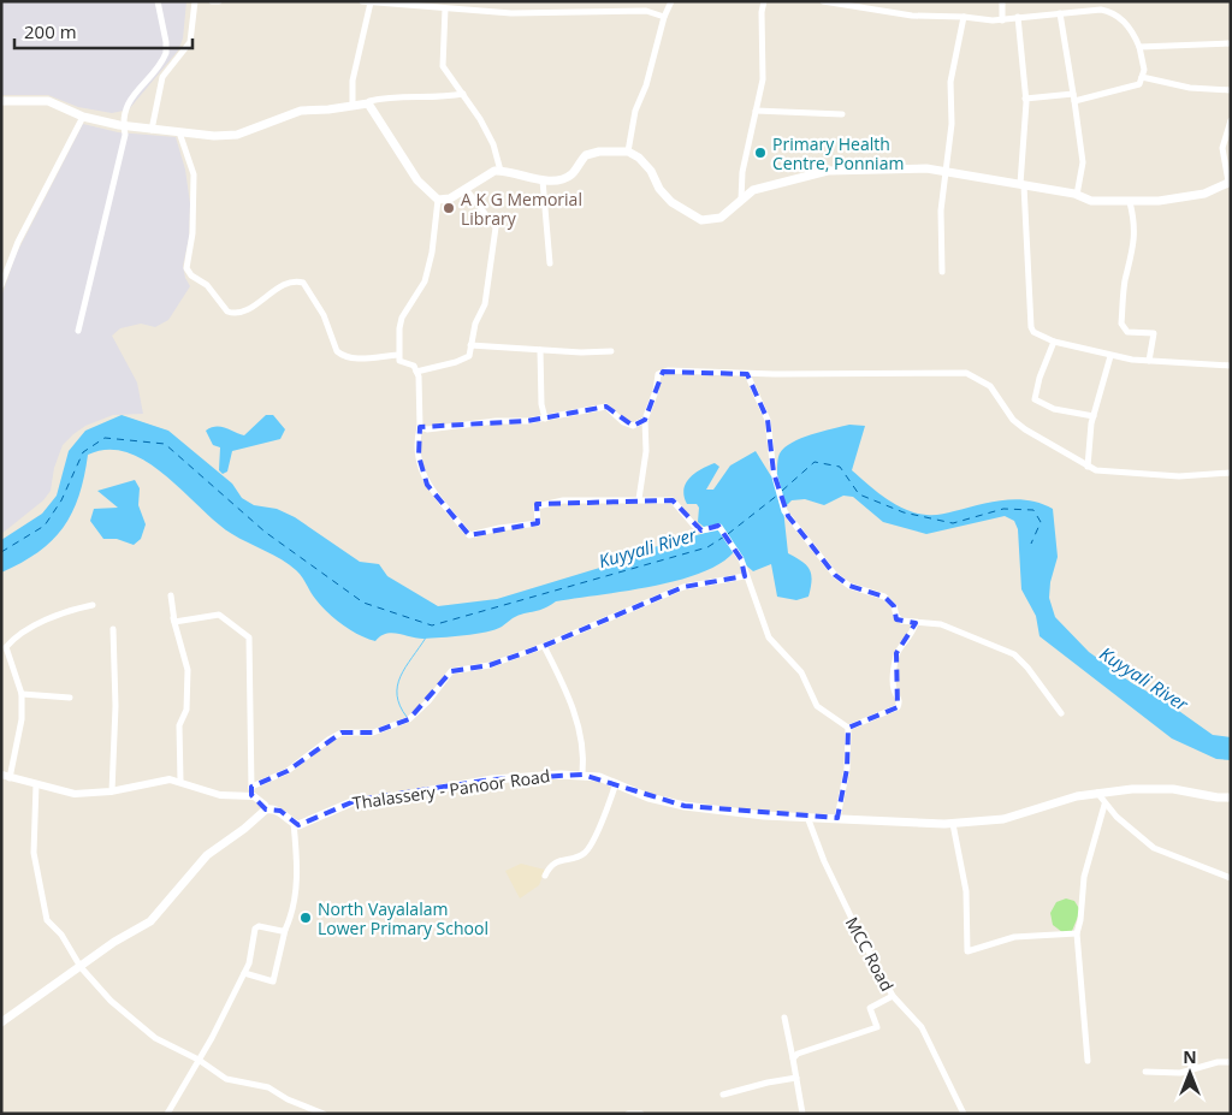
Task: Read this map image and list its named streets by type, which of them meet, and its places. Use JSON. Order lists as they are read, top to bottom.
{
  "streets": {
    "main road": ["Thalassery - Panoor Road"],
    "street": ["MCC Road"]
  },
  "crossings": [
    ["Thalassery - Panoor Road", "MCC Road"]
  ],
  "water": ["Kuyyali River"],
  "places": ["Primary Health Centre, Ponniam", "A K G Memorial Library", "North Vayalalam Lower Primary School"],
  "scale_bar": "200 m",
  "north": "top"
}
